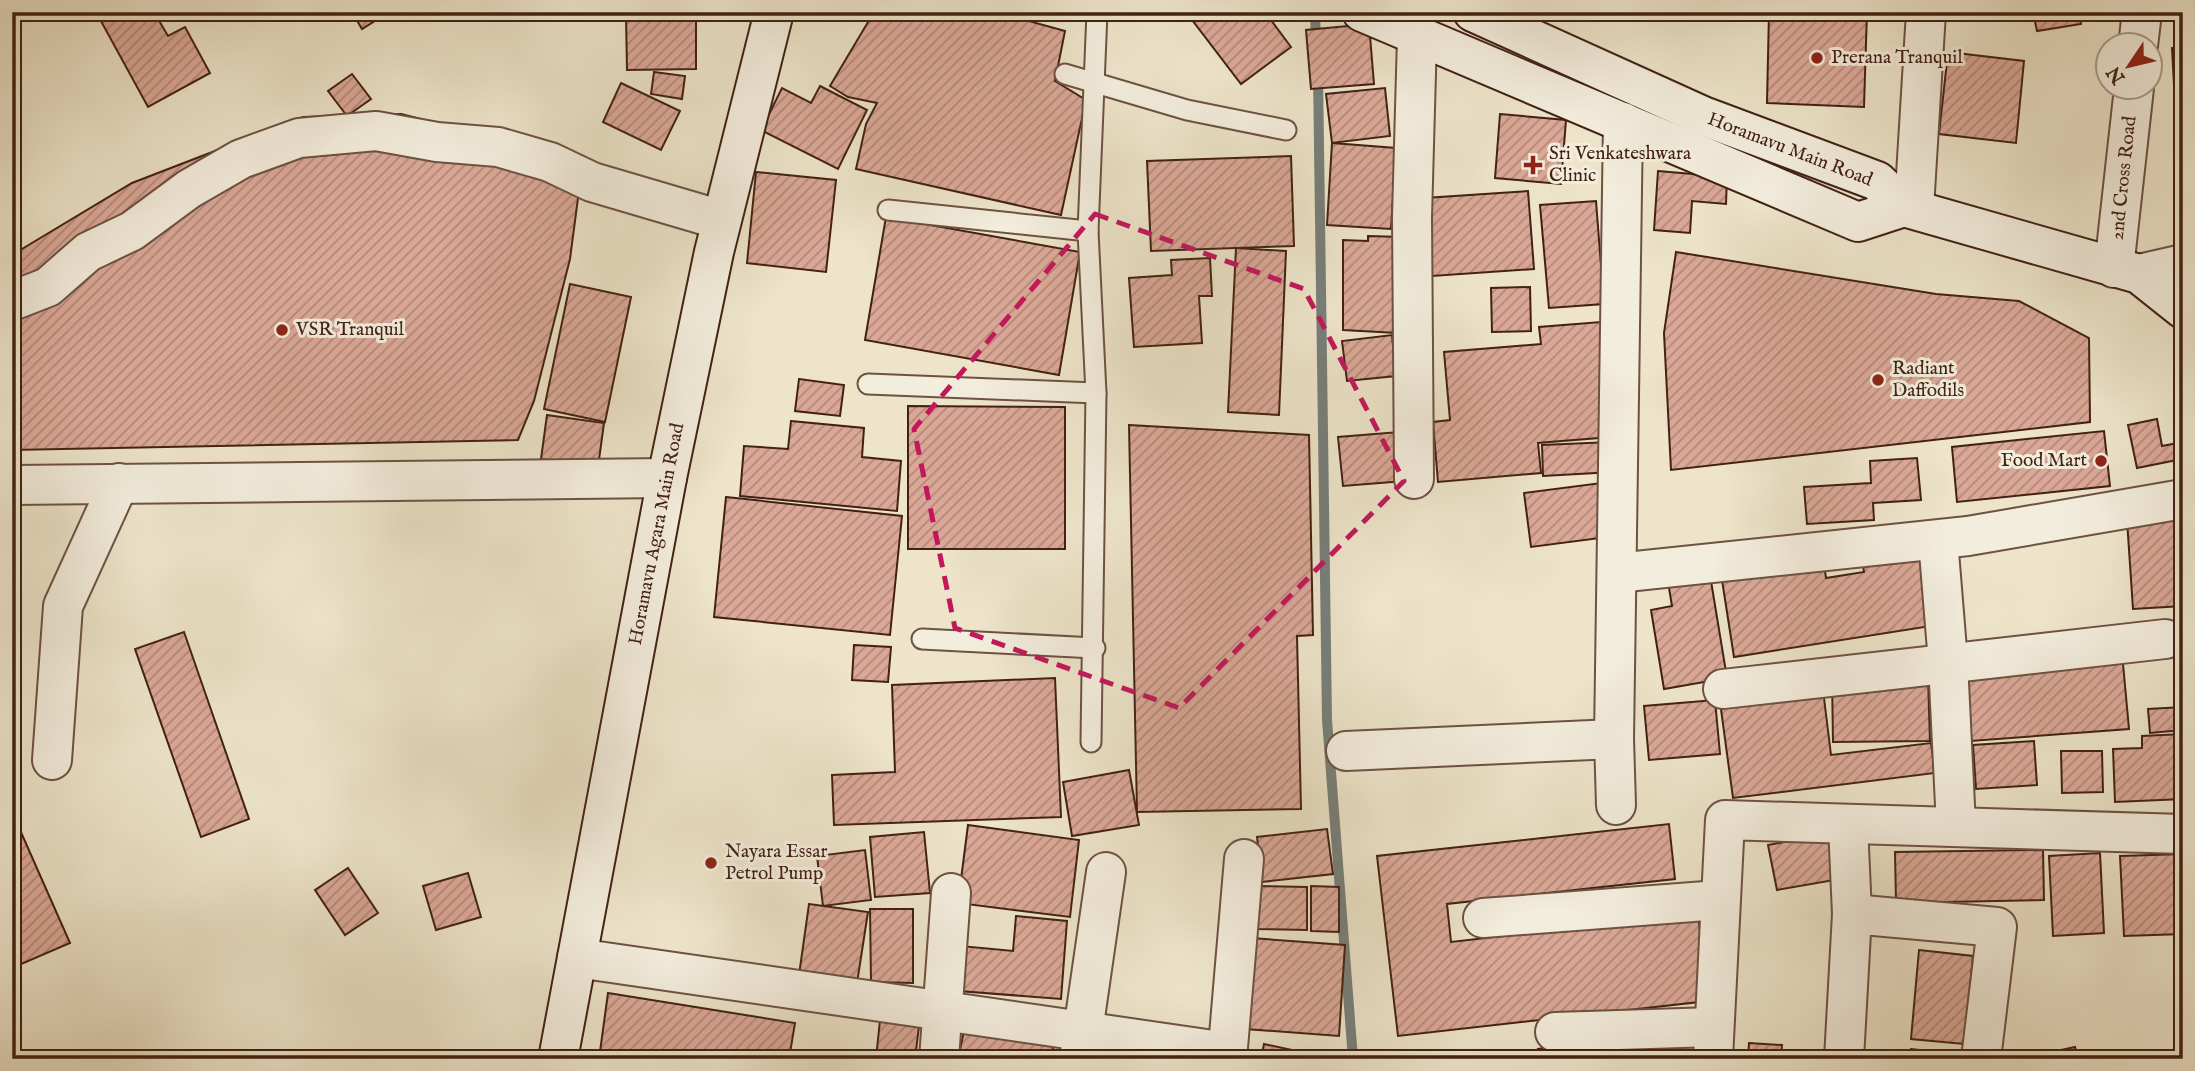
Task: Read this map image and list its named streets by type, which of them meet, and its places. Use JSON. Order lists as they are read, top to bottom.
{
  "streets": {
    "street": ["Horamavu Main Road", "2nd Cross Road", "Horamavu Agara Main Road"]
  },
  "crossings": [
    ["Horamavu Main Road", "2nd Cross Road"]
  ],
  "places": {
    "other": [
      "Prerana Tranquil",
      "VSR Tranquil",
      "Radiant Daffodils",
      "Food Mart",
      "Nayara Essar Petrol Pump"
    ],
    "health": ["Sri Venkateshwara Clinic"]
  },
  "north": "bottom left"
}
